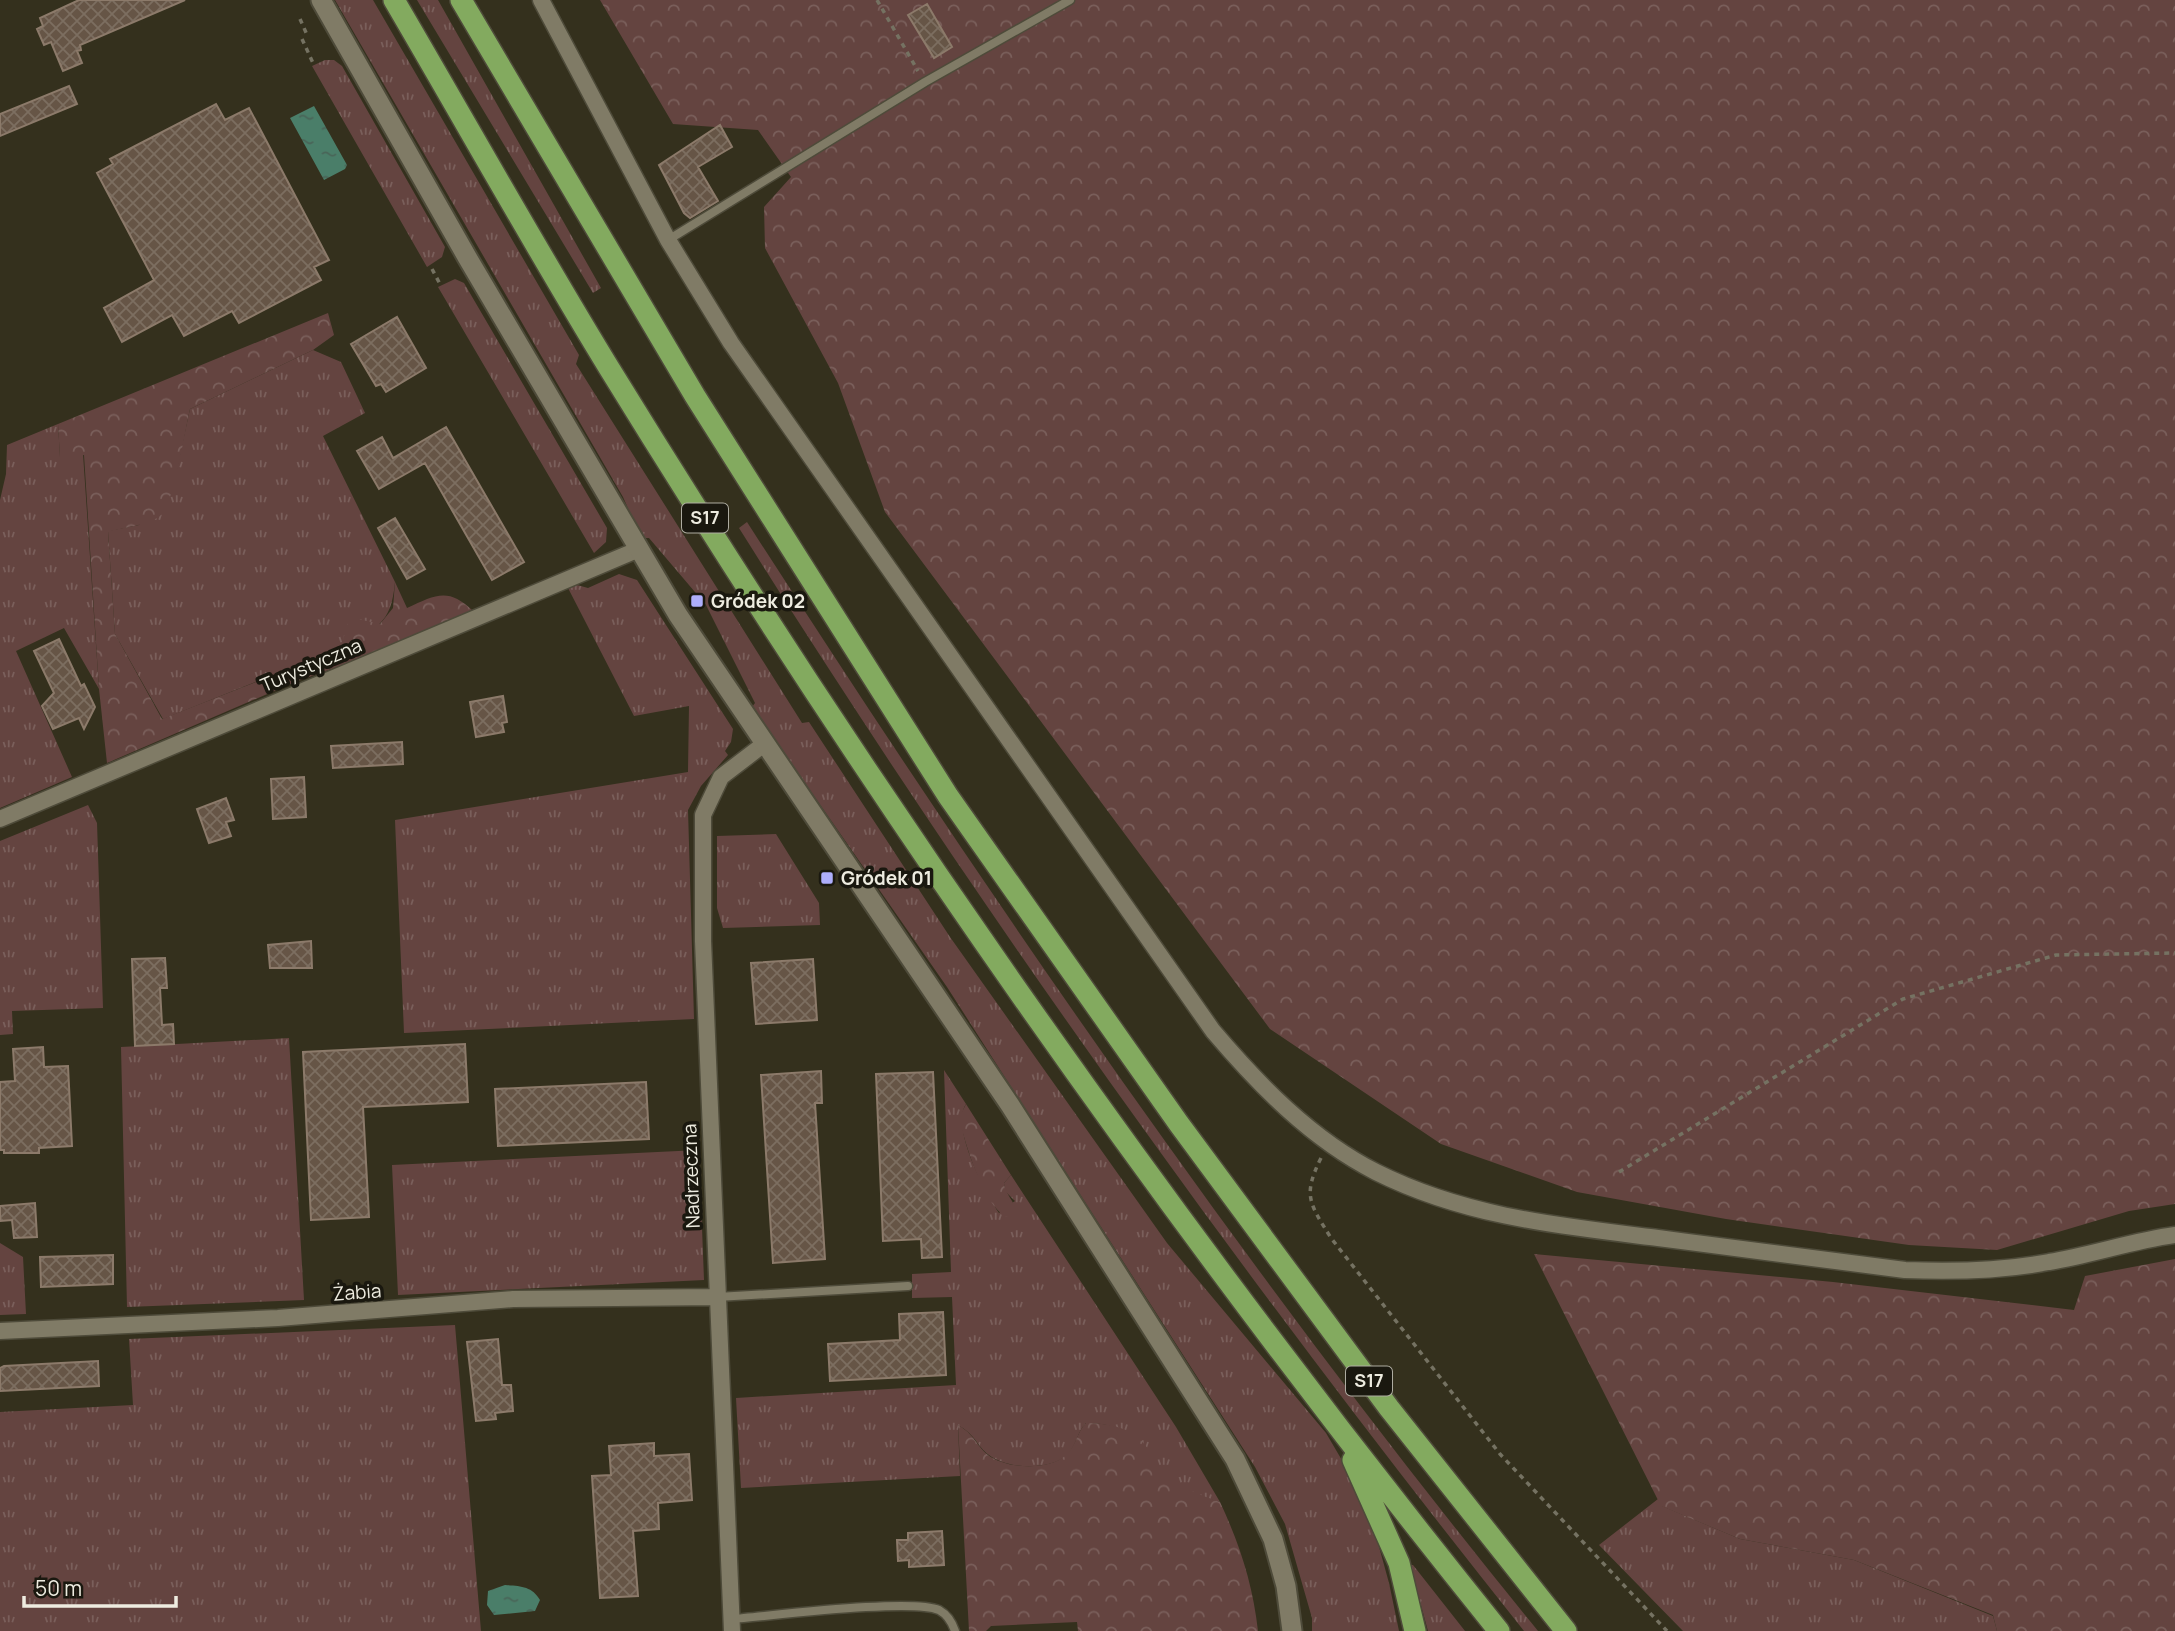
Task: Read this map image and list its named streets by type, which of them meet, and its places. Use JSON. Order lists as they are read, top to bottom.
{
  "streets": {
    "highway": ["S17"],
    "street": ["Turystyczna", "Nadrzeczna", "Żabia"]
  },
  "crossings": [
    ["Nadrzeczna", "Żabia"]
  ],
  "places": {
    "transit": ["Gródek 02", "Gródek 01"]
  },
  "scale_bar": "50 m"
}
